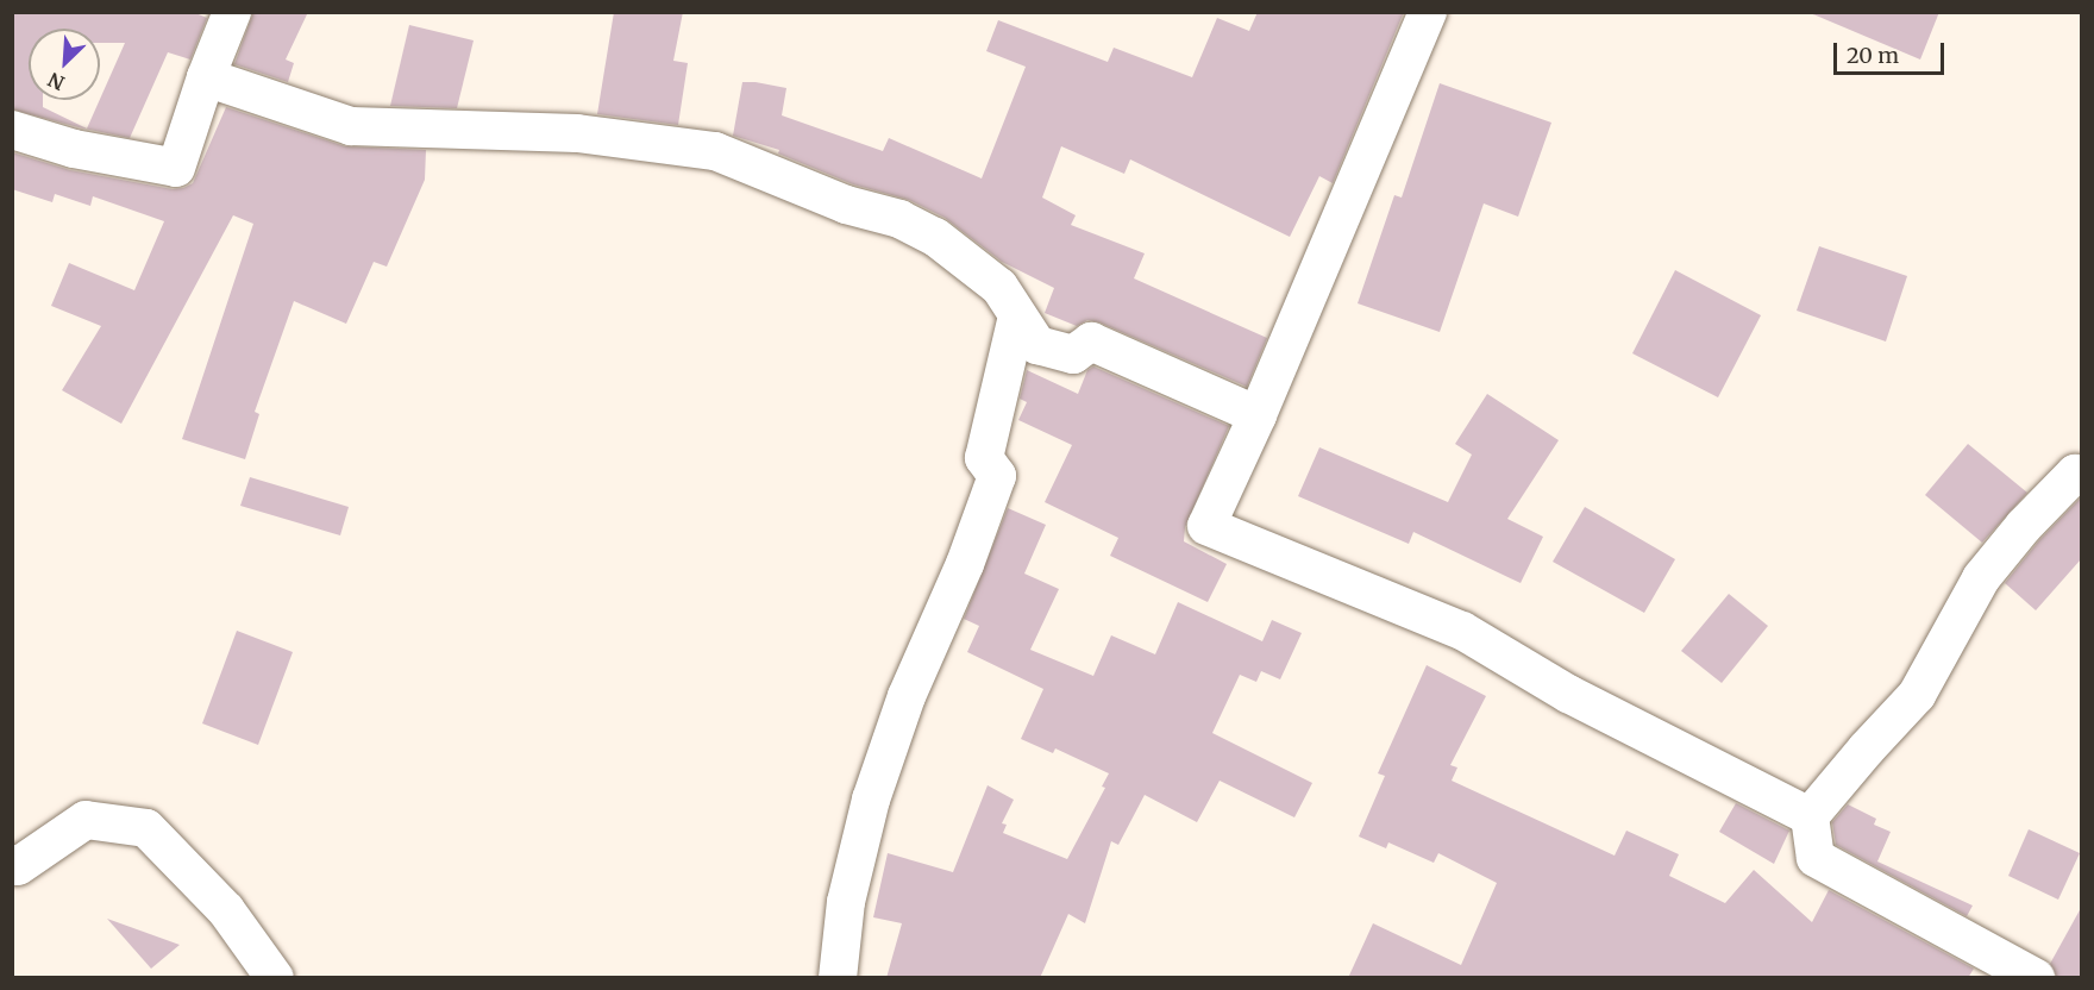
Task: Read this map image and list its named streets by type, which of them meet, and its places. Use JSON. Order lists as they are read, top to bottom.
{
  "scale_bar": "20 m",
  "north": "bottom left"
}
